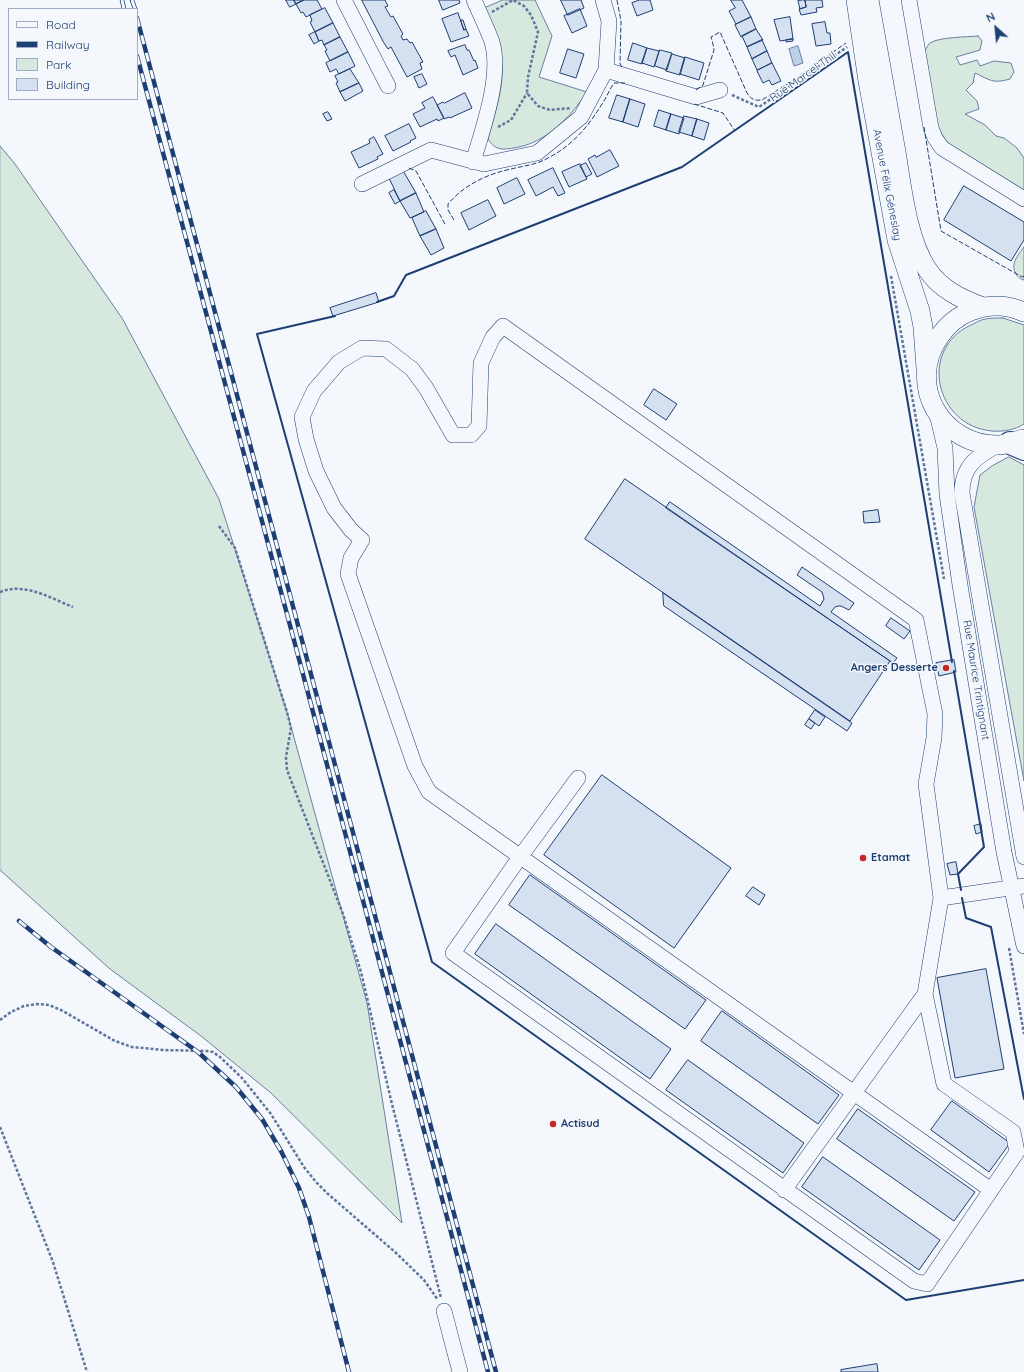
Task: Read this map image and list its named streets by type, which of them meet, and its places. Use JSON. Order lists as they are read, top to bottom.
{
  "streets": {
    "main road": ["Avenue Félix Géneslay"],
    "street": ["Rue Maurice Trintignant"],
    "path": ["Rue Marcel Thil"]
  },
  "crossings": [
    ["Rue Marcel Thil", "Avenue Félix Géneslay"],
    ["Avenue Félix Géneslay", "Rue Maurice Trintignant"]
  ],
  "places": ["Angers Desserte", "Etamat", "Actisud"],
  "legend": [
    "Road",
    "Railway",
    "Park",
    "Building"
  ],
  "north": "top left"
}
